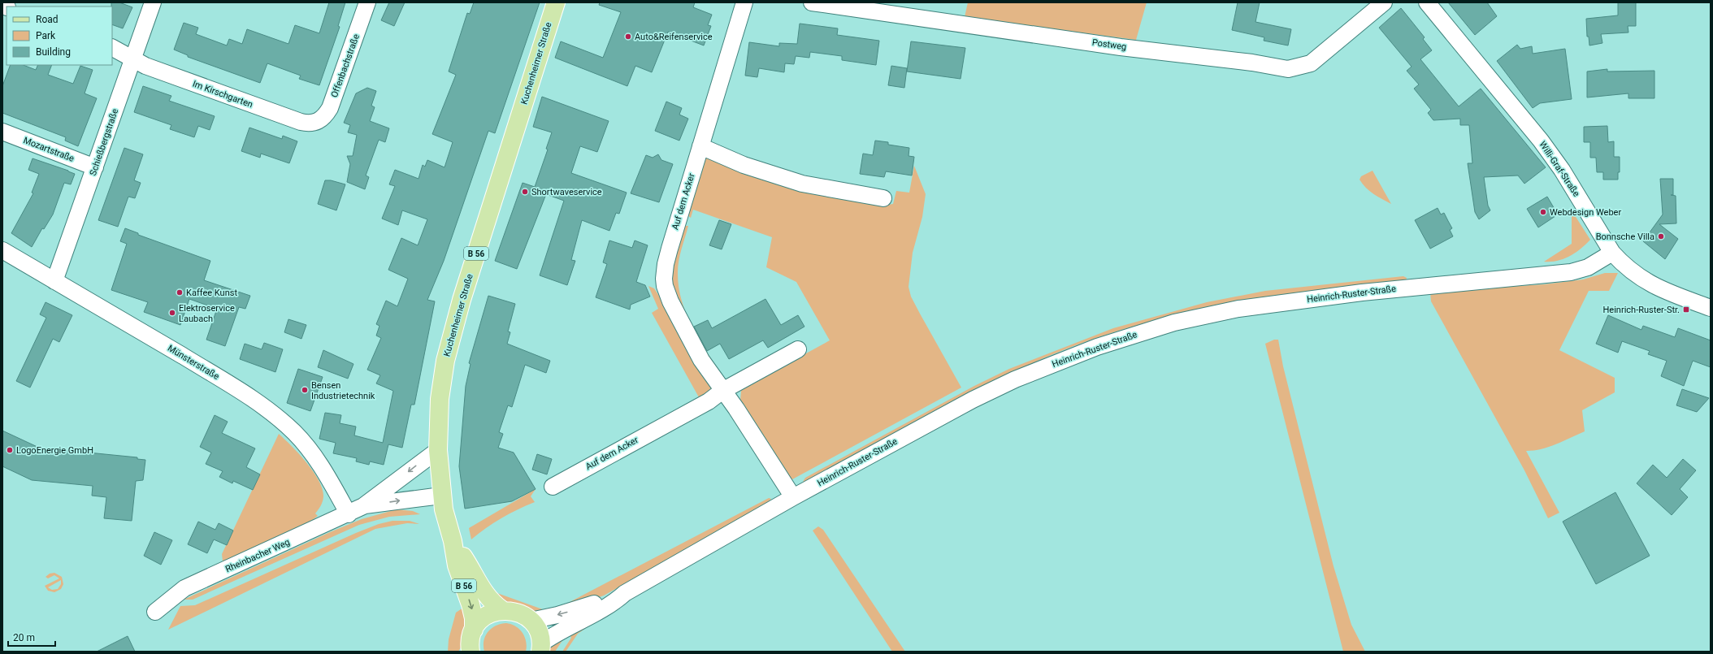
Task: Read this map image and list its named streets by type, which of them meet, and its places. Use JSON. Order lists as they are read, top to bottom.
{
  "streets": {
    "main road": ["Kuchenheimer Straße", "B 56"],
    "street": [
      "Postweg",
      "Offenbachstraße",
      "Im Kirschgarten",
      "Schießbergstraße",
      "Mozartstraße",
      "Willi-Graf-Straße",
      "Auf dem Acker",
      "Heinrich-Ruster-Straße",
      "Münsterstraße",
      "Rheinbacher Weg"
    ]
  },
  "crossings": [
    ["Kuchenheimer Straße", "Rheinbacher Weg"],
    ["Offenbachstraße", "Im Kirschgarten"],
    ["Im Kirschgarten", "Schießbergstraße"],
    ["Schießbergstraße", "Mozartstraße"],
    ["Schießbergstraße", "Münsterstraße"],
    ["Willi-Graf-Straße", "Heinrich-Ruster-Straße"],
    ["Auf dem Acker", "Heinrich-Ruster-Straße"],
    ["Münsterstraße", "Rheinbacher Weg"]
  ],
  "places": {
    "other": [
      "Auto&Reifenservice",
      "Shortwaveservice",
      "Webdesign Weber",
      "Bonnsche Villa",
      "Kaffee Kunst",
      "Elektroservice Laubach",
      "Bensen Industrietechnik",
      "LogoEnergie GmbH"
    ],
    "transit": ["Heinrich-Ruster-Str."]
  },
  "legend": ["Road", "Park", "Building"],
  "scale_bar": "20 m"
}
